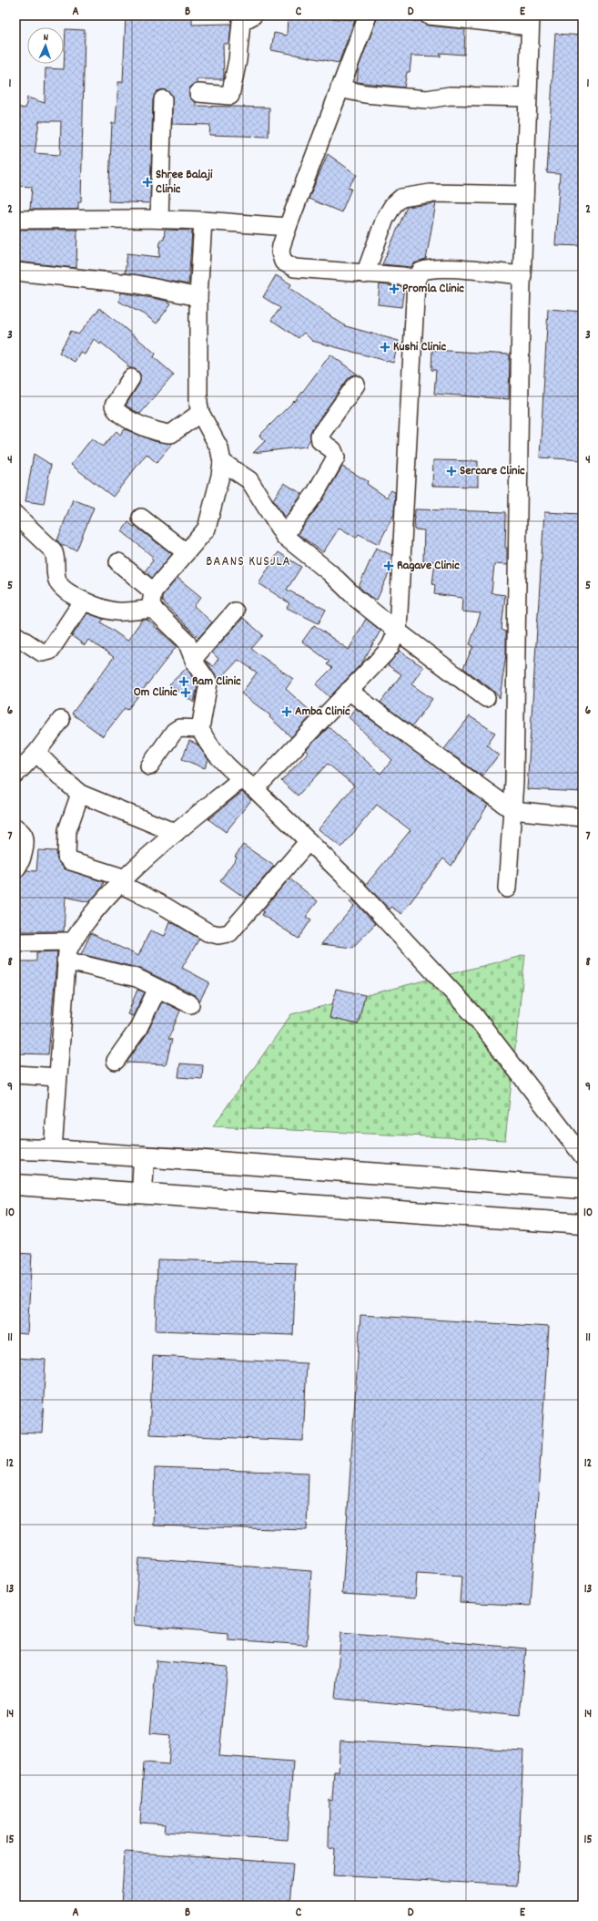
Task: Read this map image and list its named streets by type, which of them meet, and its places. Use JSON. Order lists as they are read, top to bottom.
{
  "districts": ["BAANS KUSJLA"],
  "places": {
    "health": [
      "Shree Balaji Clinic",
      "Promla Clinic",
      "Kushi Clinic",
      "Sercare Clinic",
      "Ragave Clinic",
      "Ram Clinic",
      "Om Clinic",
      "Amba Clinic"
    ]
  },
  "north": "top",
  "grid": {
    "columns": [
      "A",
      "B",
      "C",
      "D",
      "E"
    ],
    "rows": [
      "1",
      "2",
      "3",
      "4",
      "5",
      "6",
      "7",
      "8",
      "9",
      "10",
      "11",
      "12",
      "13",
      "14",
      "15"
    ]
  }
}
